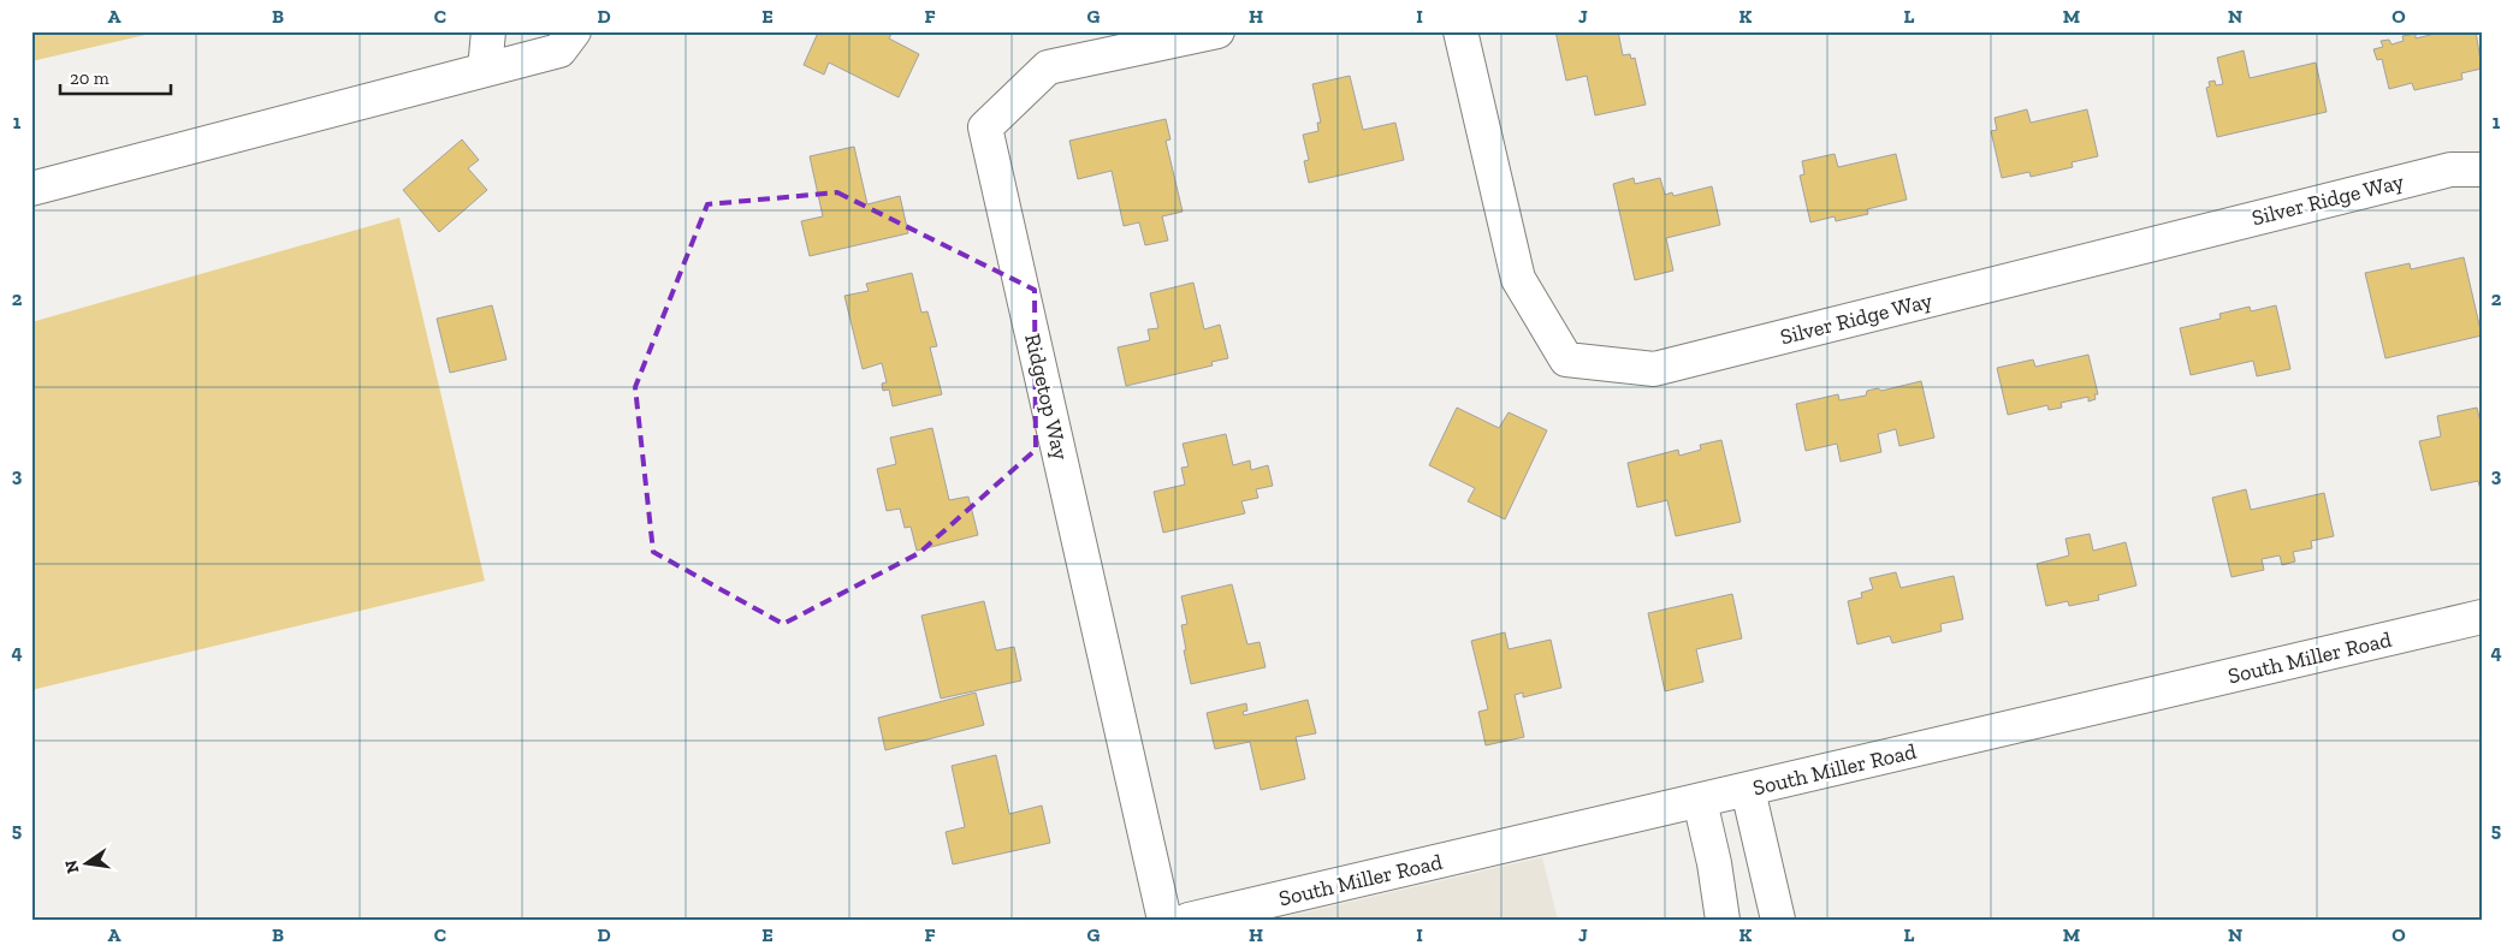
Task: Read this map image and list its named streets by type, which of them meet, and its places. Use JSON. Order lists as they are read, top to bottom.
{
  "streets": {
    "street": ["Silver Ridge Way", "Ridgetop Way", "South Miller Road"]
  },
  "scale_bar": "20 m",
  "north": "left",
  "grid": {
    "columns": [
      "A",
      "B",
      "C",
      "D",
      "E",
      "F",
      "G",
      "H",
      "I",
      "J",
      "K",
      "L",
      "M",
      "N",
      "O"
    ],
    "rows": [
      "1",
      "2",
      "3",
      "4",
      "5"
    ]
  }
}
